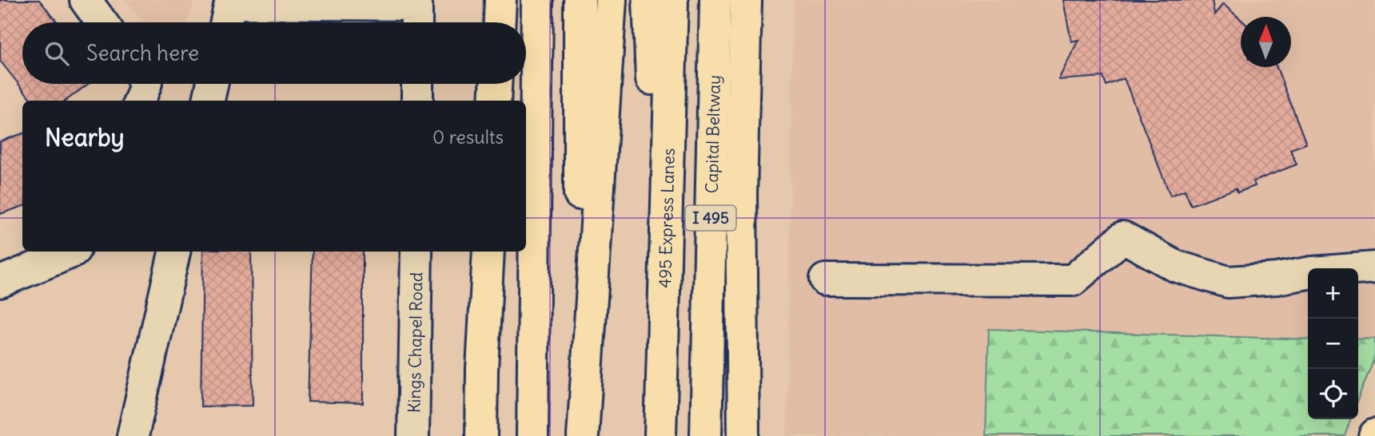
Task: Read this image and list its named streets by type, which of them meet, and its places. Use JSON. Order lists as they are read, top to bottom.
{
  "streets": {
    "highway": ["Capital Beltway", "495 Express Lanes", "I 495"],
    "street": ["Kings Chapel Road"]
  },
  "north": "top",
  "page": {
    "search": "Search here",
    "heading": ["Nearby", "0 results"],
    "map_buttons": ["+", "−"]
  }
}
